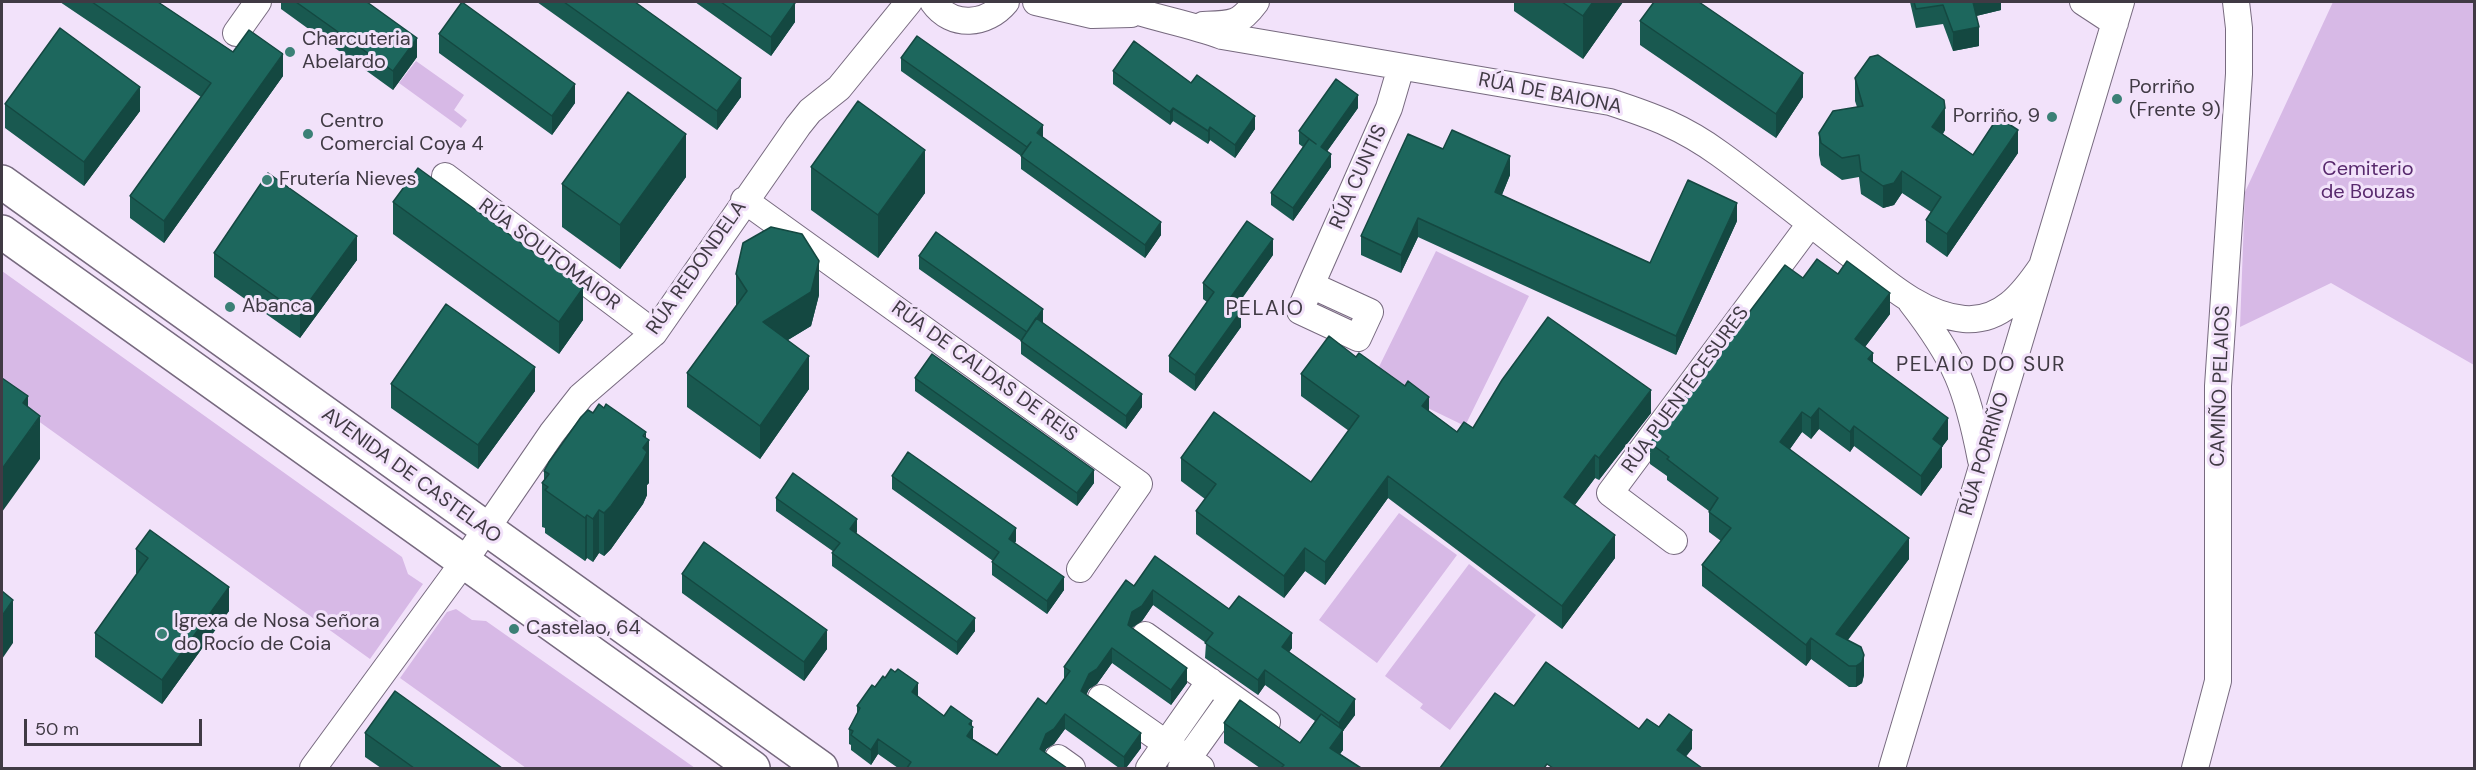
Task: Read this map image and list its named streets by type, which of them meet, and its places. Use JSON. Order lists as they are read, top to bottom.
{
  "streets": {
    "main road": ["AVENIDA DE CASTELAO"],
    "street": [
      "RÚA DE BAIONA",
      "RÚA CUNTIS",
      "RÚA SOUTOMAIOR",
      "RÚA REDONDELA",
      "RÚA DE CALDAS DE REIS",
      "CAMIÑO PELAIOS",
      "RÚA PUENTECESURES",
      "RÚA PORRIÑO"
    ]
  },
  "crossings": [
    ["RÚA DE BAIONA", "RÚA CUNTIS"],
    ["RÚA DE BAIONA", "RÚA PUENTECESURES"],
    ["RÚA DE BAIONA", "RÚA PORRIÑO"],
    ["RÚA SOUTOMAIOR", "RÚA REDONDELA"],
    ["RÚA REDONDELA", "RÚA DE CALDAS DE REIS"],
    ["RÚA REDONDELA", "AVENIDA DE CASTELAO"]
  ],
  "districts": ["PELAIO", "PELAIO DO SUR"],
  "parks": ["Cemiterio de Bouzas"],
  "places": [
    "Charcuteria Abelardo",
    "Porriño (Frente 9)",
    "Porriño, 9",
    "Centro Comercial Coya 4",
    "Frutería Nieves",
    "Abanca",
    "Castelao, 64",
    "Igrexa de Nosa Señora do Rocío de Coia"
  ],
  "scale_bar": "50 m"
}
